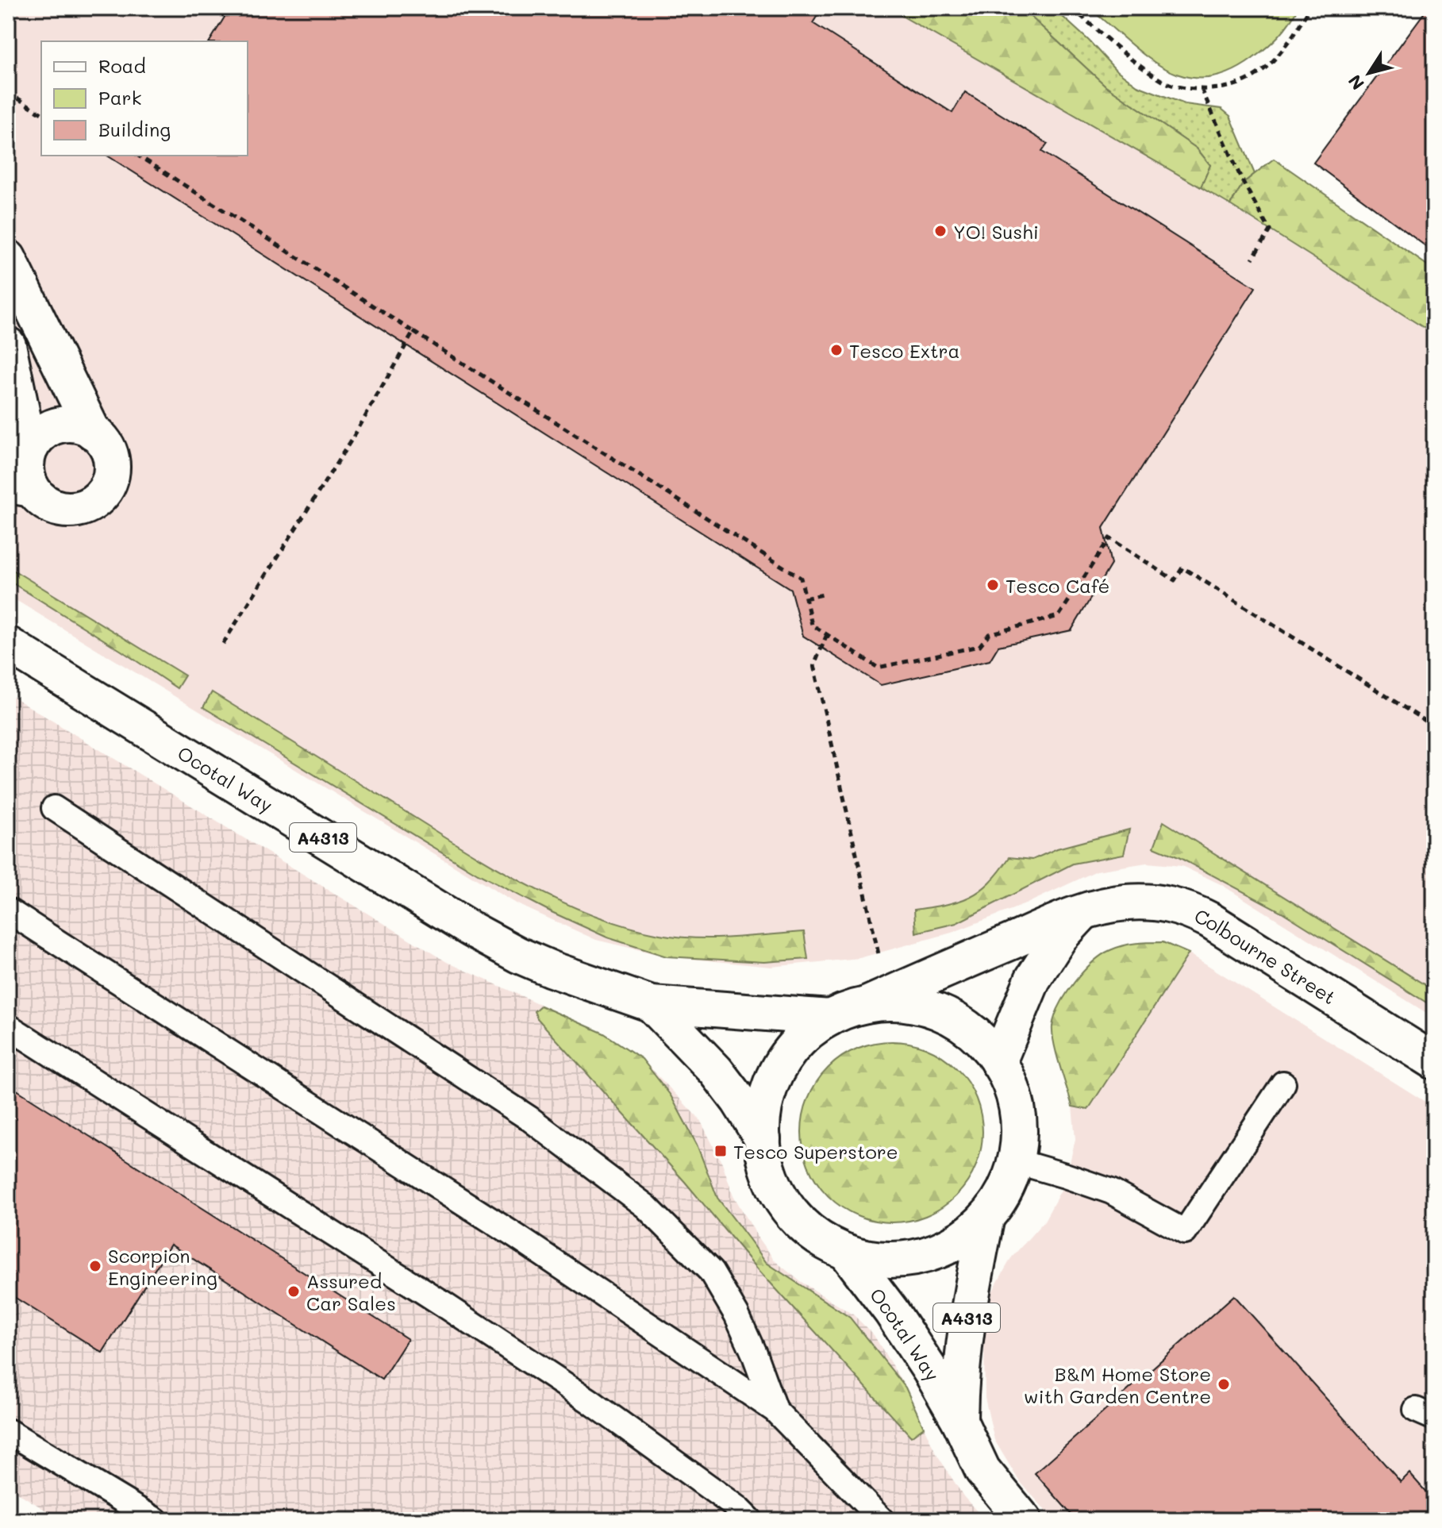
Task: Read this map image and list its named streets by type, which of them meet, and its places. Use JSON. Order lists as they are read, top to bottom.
{
  "streets": {
    "main road": ["Ocotal Way", "A4313", "Colbourne Street"]
  },
  "crossings": [
    ["Ocotal Way", "A4313"],
    ["A4313", "Colbourne Street"]
  ],
  "places": {
    "other": [
      "YO! Sushi",
      "Tesco Extra",
      "Tesco Café",
      "Scorpion Engineering",
      "Assured Car Sales",
      "B&M Home Store with Garden Centre"
    ],
    "transit": ["Tesco Superstore"]
  },
  "legend": ["Road", "Park", "Building"],
  "north": "bottom left"
}
